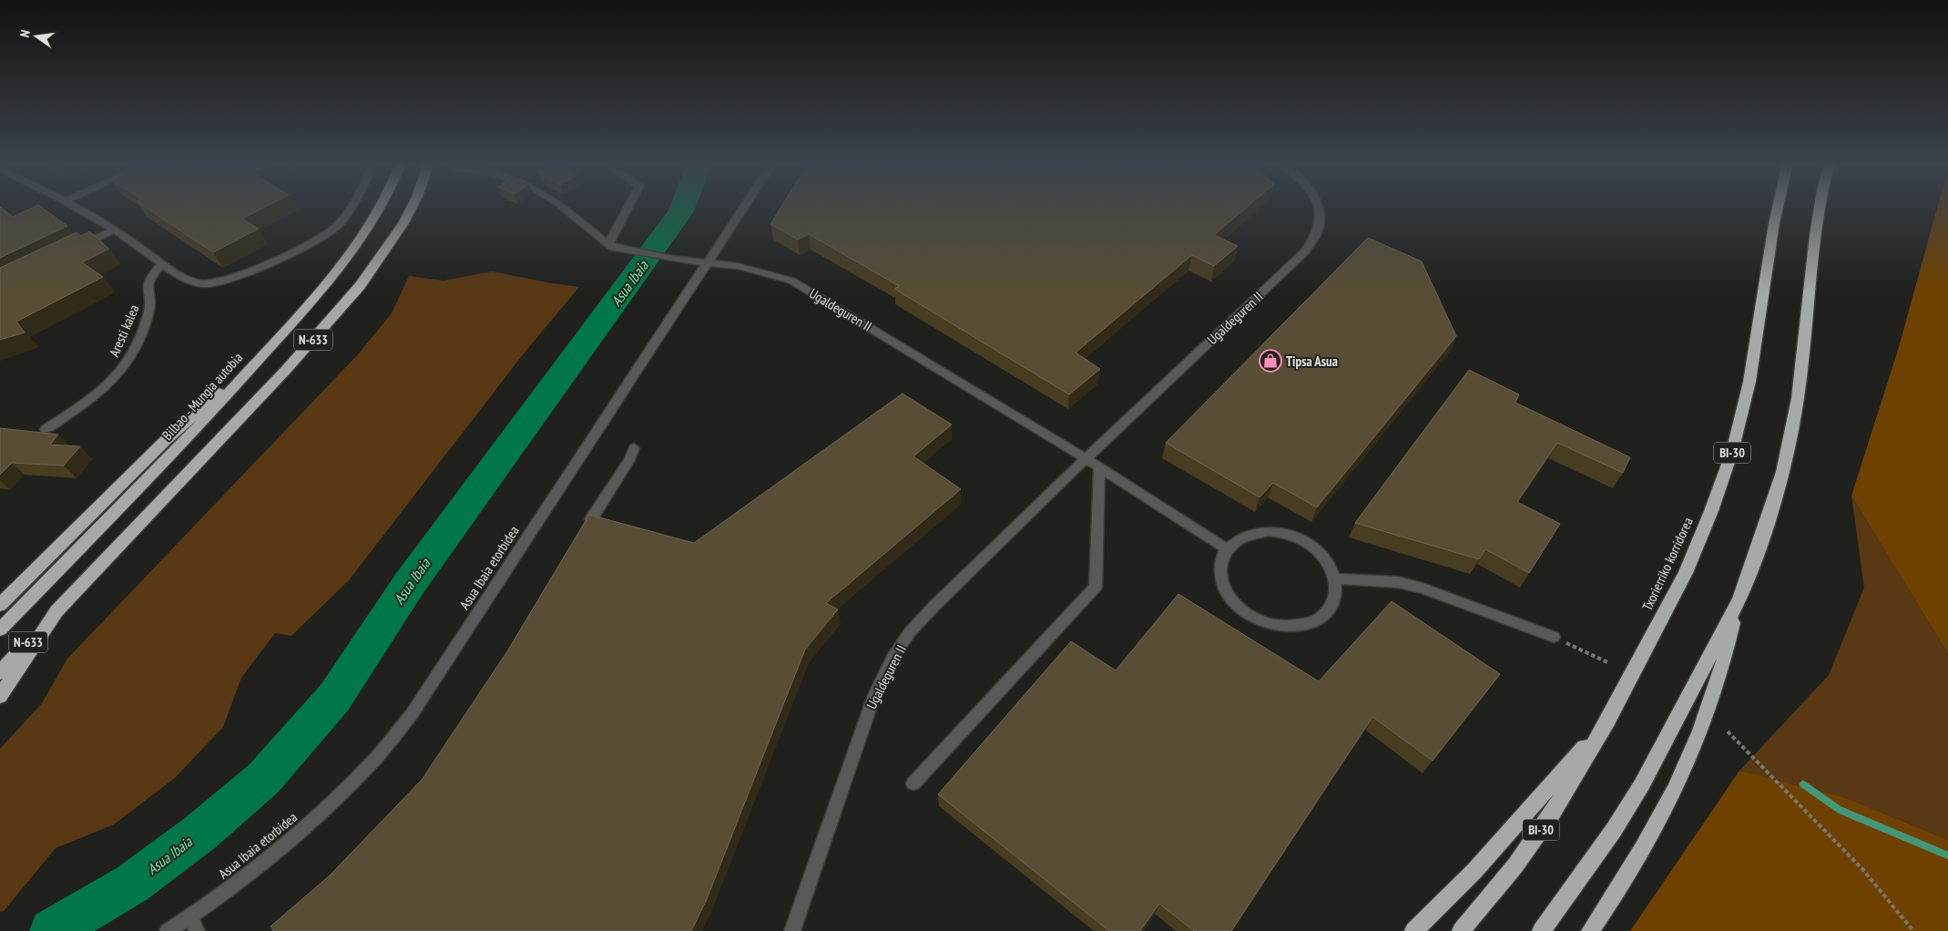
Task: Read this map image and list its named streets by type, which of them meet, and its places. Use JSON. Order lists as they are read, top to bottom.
{
  "streets": {
    "highway": [
      "N-633",
      "Bilbao - Mungia autobia",
      "BI-30",
      "Txorierriko korridorea"
    ],
    "street": ["Ugaldeguren II", "Aresti kalea", "Asua Ibaia etorbidea"]
  },
  "crossings": [
    ["Ugaldeguren II", "Asua Ibaia etorbidea"]
  ],
  "water": ["Asua Ibaia"],
  "places": {
    "shop": ["Tipsa Asua"]
  },
  "north": "left"
}
